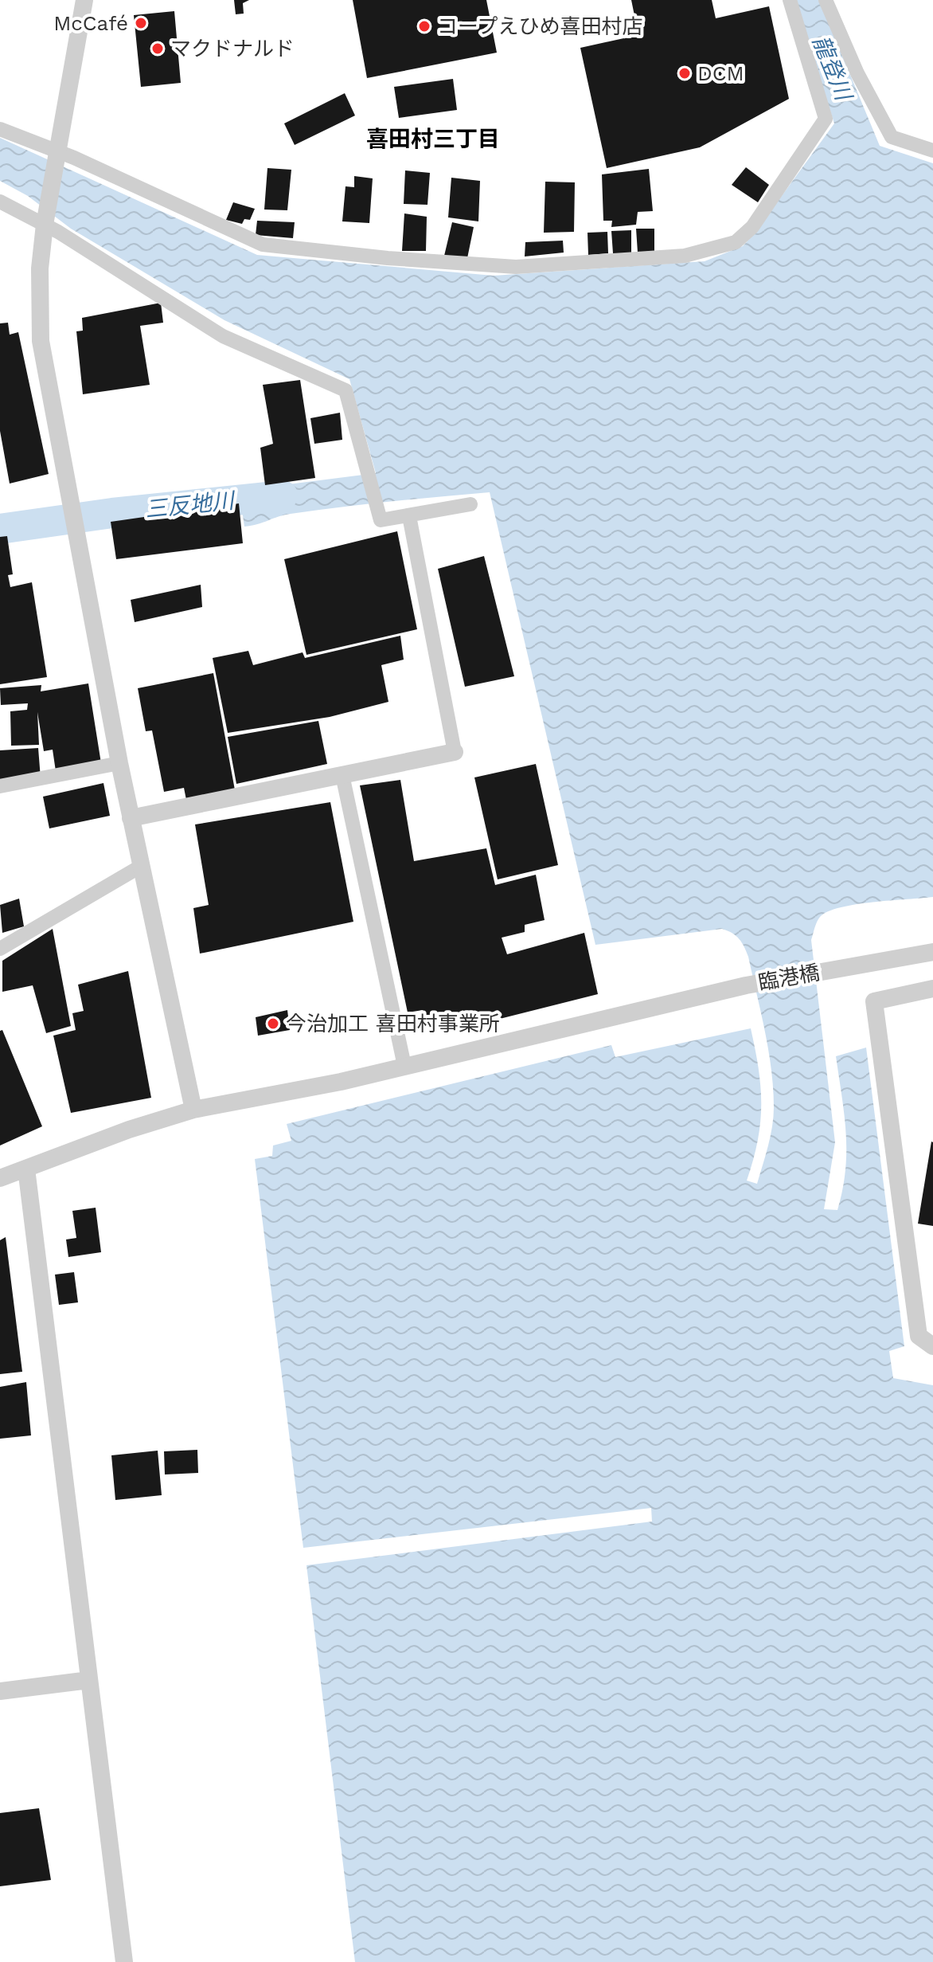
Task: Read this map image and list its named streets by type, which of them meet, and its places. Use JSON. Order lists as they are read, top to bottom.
{
  "streets": {
    "street": ["臨港橋"]
  },
  "districts": ["喜田村三丁目"],
  "water": ["龍登川", "三反地川"],
  "places": [
    "McCafé",
    "コープえひめ喜田村店",
    "マクドナルド",
    "DCM",
    "今治加工 喜田村事業所"
  ]
}
